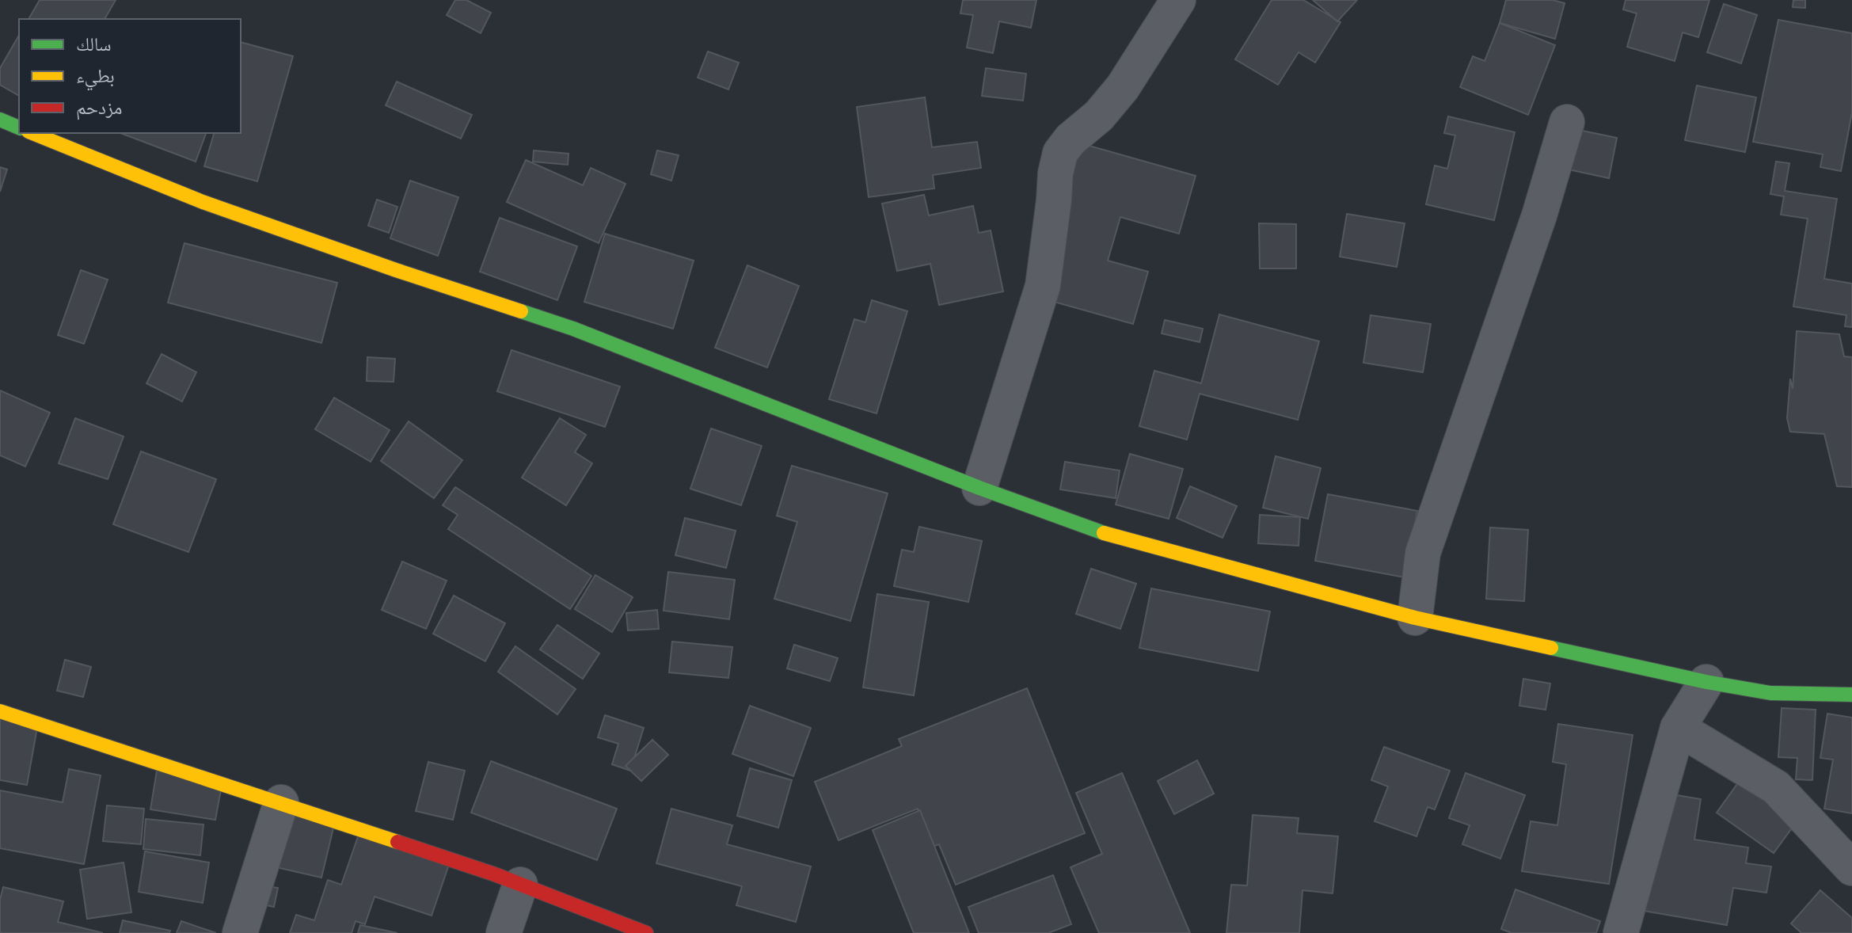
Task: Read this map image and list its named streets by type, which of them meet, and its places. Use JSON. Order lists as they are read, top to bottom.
{
  "legend": ["سالك", "بطيء", "مزدحم"]
}
